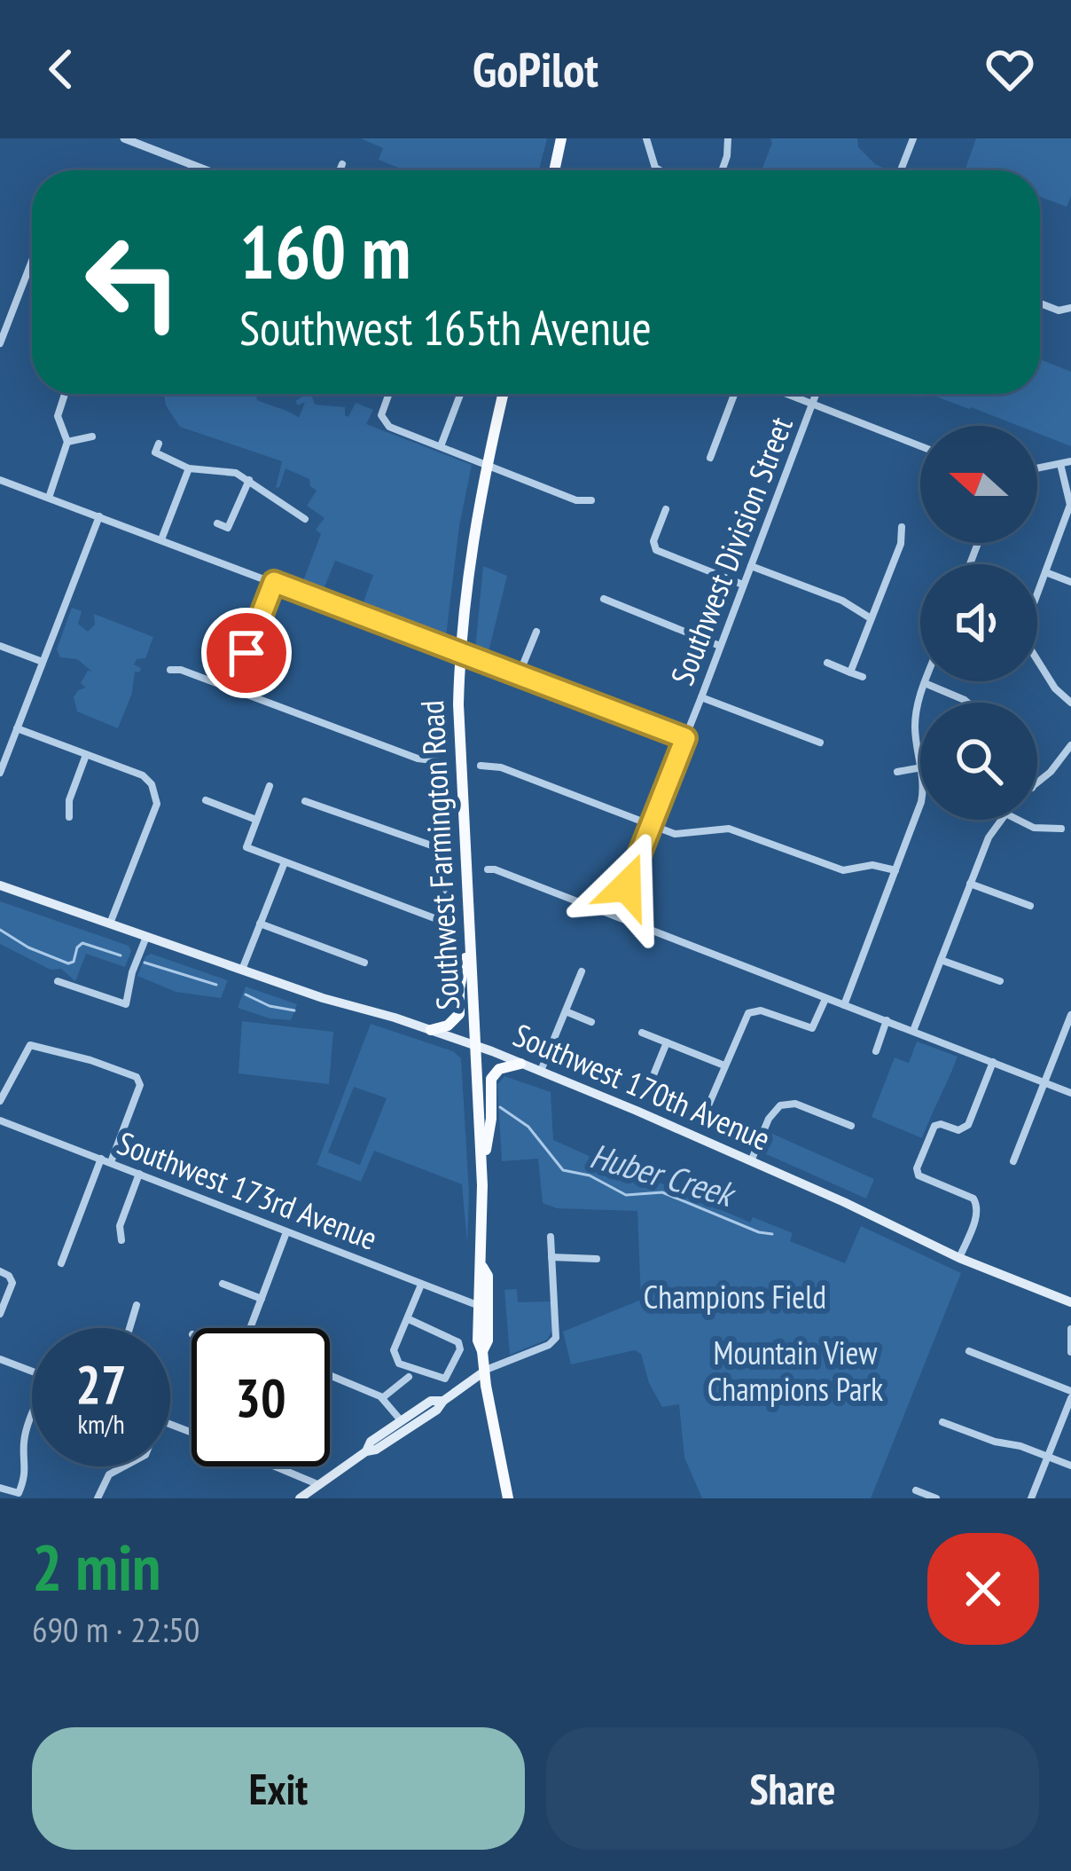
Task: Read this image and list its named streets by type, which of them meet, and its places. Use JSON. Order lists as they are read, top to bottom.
{
  "streets": {
    "main road": ["Southwest Farmington Road", "Southwest 170th Avenue"],
    "street": ["Southwest Division Street", "Southwest 173rd Avenue"]
  },
  "crossings": [
    ["Southwest Farmington Road", "Southwest 170th Avenue"],
    ["Southwest Farmington Road", "Southwest 173rd Avenue"]
  ],
  "water": ["Huber Creek"],
  "parks": ["Champions Field", "Mountain View Champions Park"],
  "north": "left",
  "page": {
    "header": "GoPilot",
    "turn": ["160 m", "Southwest 165th Avenue"],
    "speed": "27 km/h",
    "limit": "30",
    "heading": ["2 min", "690 m · 22:50"],
    "buttons": ["Exit", "Share"]
  }
}
